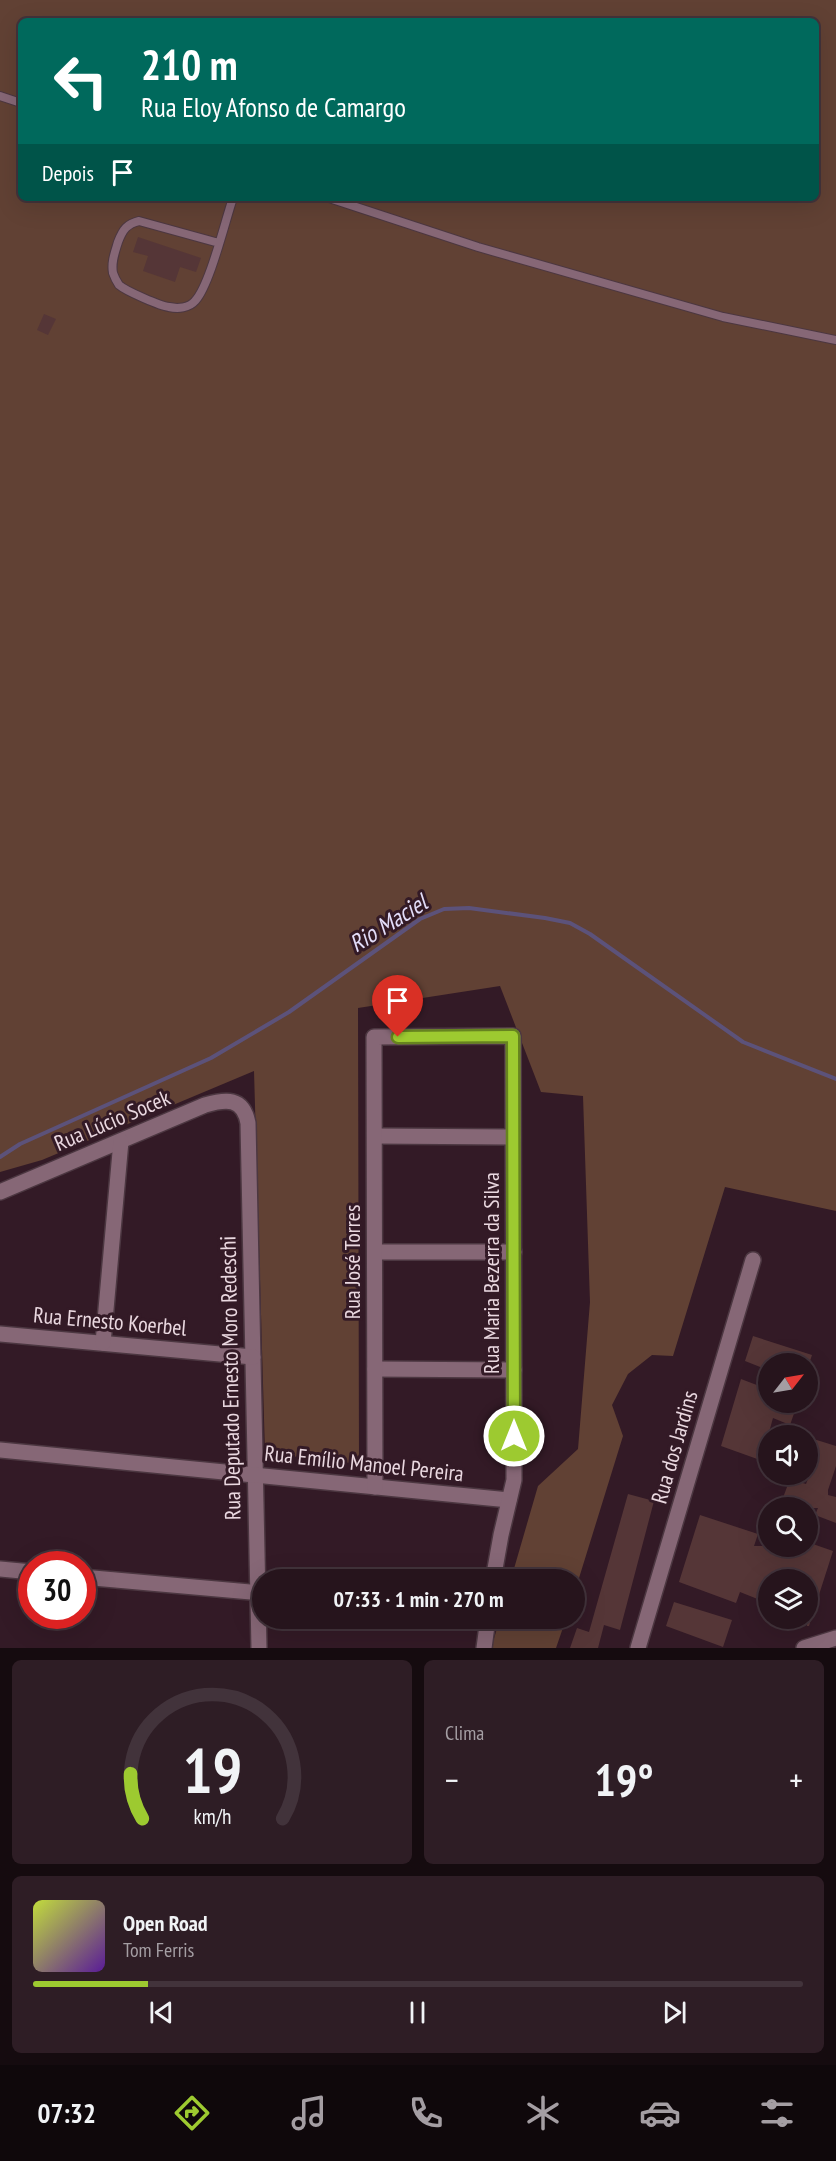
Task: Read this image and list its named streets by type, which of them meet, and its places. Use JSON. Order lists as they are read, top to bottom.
{
  "streets": {
    "street": [
      "Rua Lúcio Socek",
      "Rua José Torres",
      "Rua Maria Bezerra da Silva",
      "Rua Ernesto Koerbel",
      "Rua Deputado Ernesto Moro Redeschi",
      "Rua dos Jardins",
      "Rua Emílio Manoel Pereira"
    ]
  },
  "crossings": [
    ["Rua Lúcio Socek", "Rua Deputado Ernesto Moro Redeschi"],
    ["Rua José Torres", "Rua Maria Bezerra da Silva"],
    ["Rua José Torres", "Rua Emílio Manoel Pereira"],
    ["Rua Maria Bezerra da Silva", "Rua Emílio Manoel Pereira"],
    ["Rua Ernesto Koerbel", "Rua Deputado Ernesto Moro Redeschi"],
    ["Rua Deputado Ernesto Moro Redeschi", "Rua Emílio Manoel Pereira"]
  ],
  "water": ["Rio Maciel"],
  "north": "top right",
  "page": {
    "turn": ["210 m", "Rua Eloy Afonso de Camargo"],
    "then": "Depois",
    "limit": "30",
    "trip": "07:33 · 1 min · 270 m",
    "tile": "Clima",
    "heat": ["−", "19°", "+"],
    "song": ["Open Road", "Tom Ferris"],
    "tabs": "07:32",
    "gauge": ["19", "km/h"]
  }
}
